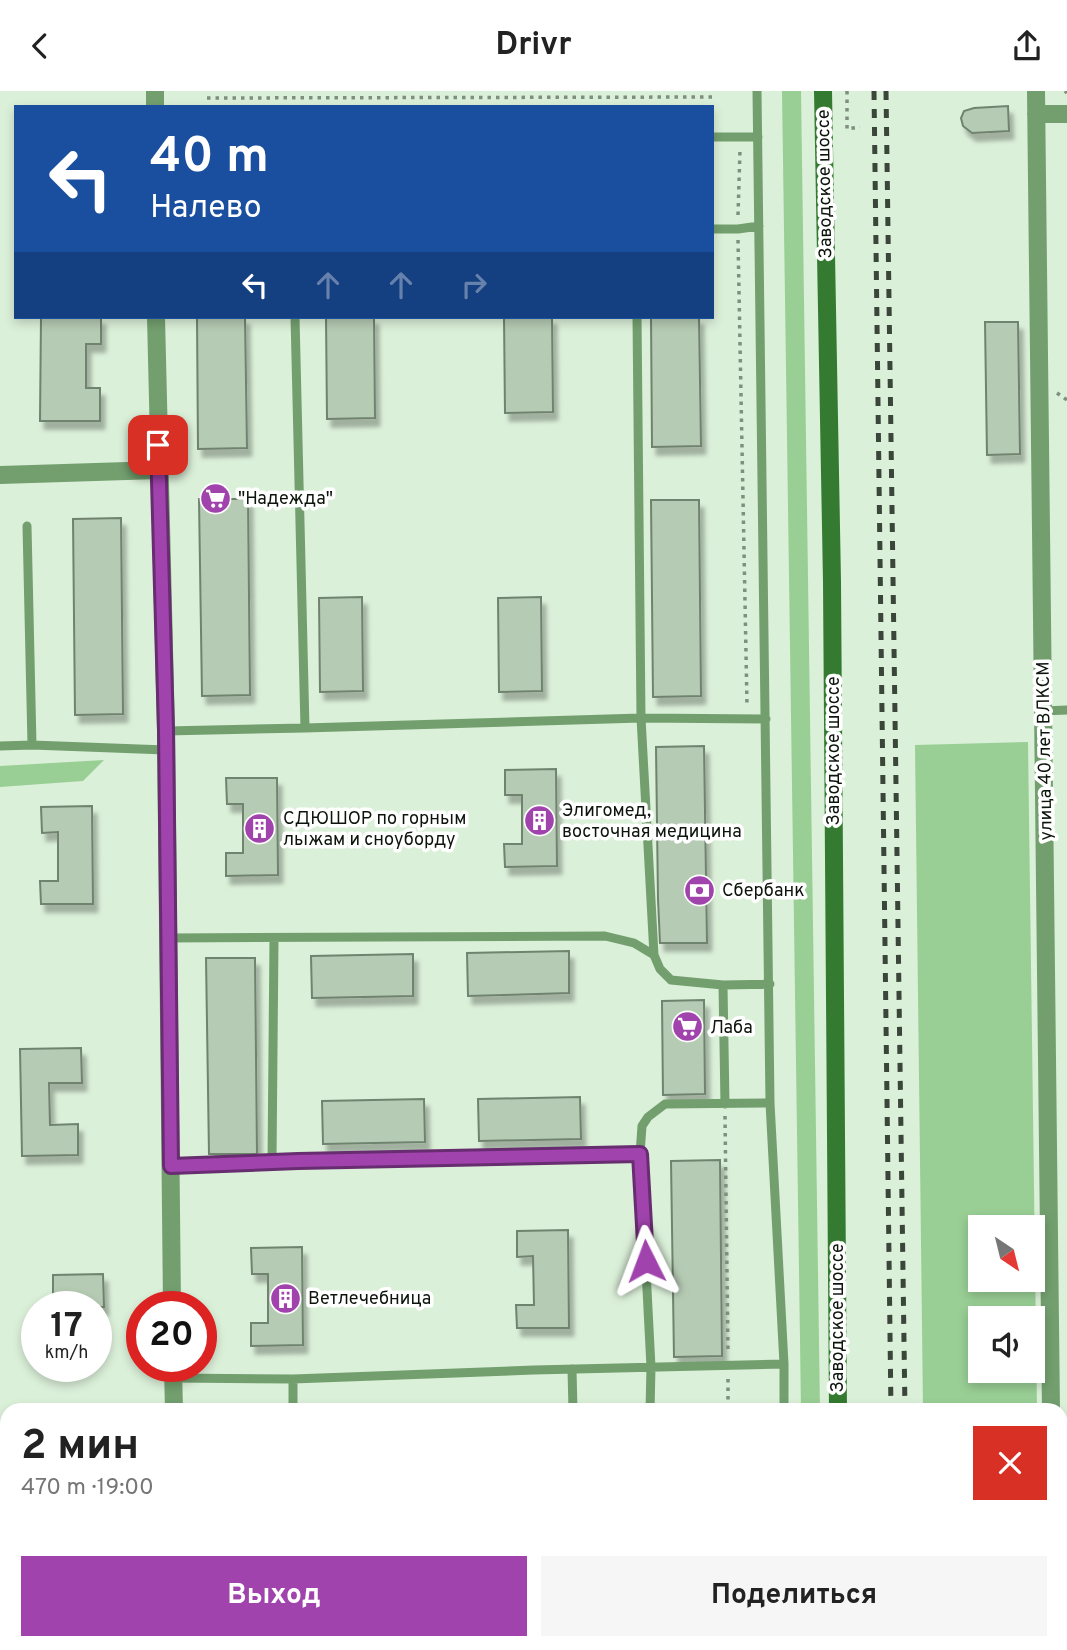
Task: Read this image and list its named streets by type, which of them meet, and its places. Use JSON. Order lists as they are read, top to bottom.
{
  "streets": {
    "main road": ["Заводское шоссе"],
    "street": ["улица 40 лет ВЛКСМ"]
  },
  "places": {
    "supermarket": ["\"Надежда\"", "Лаба"],
    "building": ["Элигомед, восточная медицина", "СДЮШОР по горным лыжам и сноуборду", "Ветлечебница"],
    "bank": ["Сбербанк"]
  },
  "north": "bottom right",
  "page": {
    "header": "Drivr",
    "turn": ["40 m", "Налево"],
    "speed": "17 km/h",
    "limit": "20",
    "heading": ["2 мин", "470 m · 19:00"],
    "buttons": ["Выход", "Поделиться"]
  }
}
